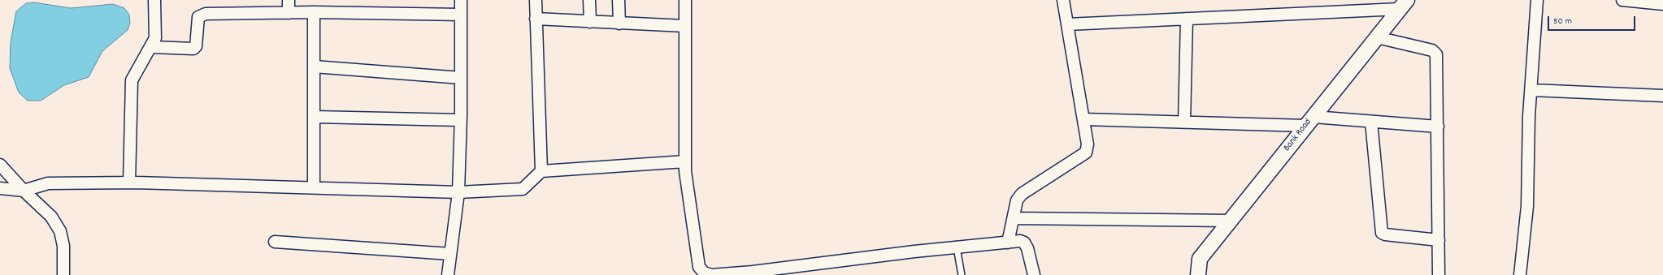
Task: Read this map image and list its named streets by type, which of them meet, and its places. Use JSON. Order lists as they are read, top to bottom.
{
  "streets": {
    "street": ["Bank Road"]
  },
  "scale_bar": "50 m"
}
